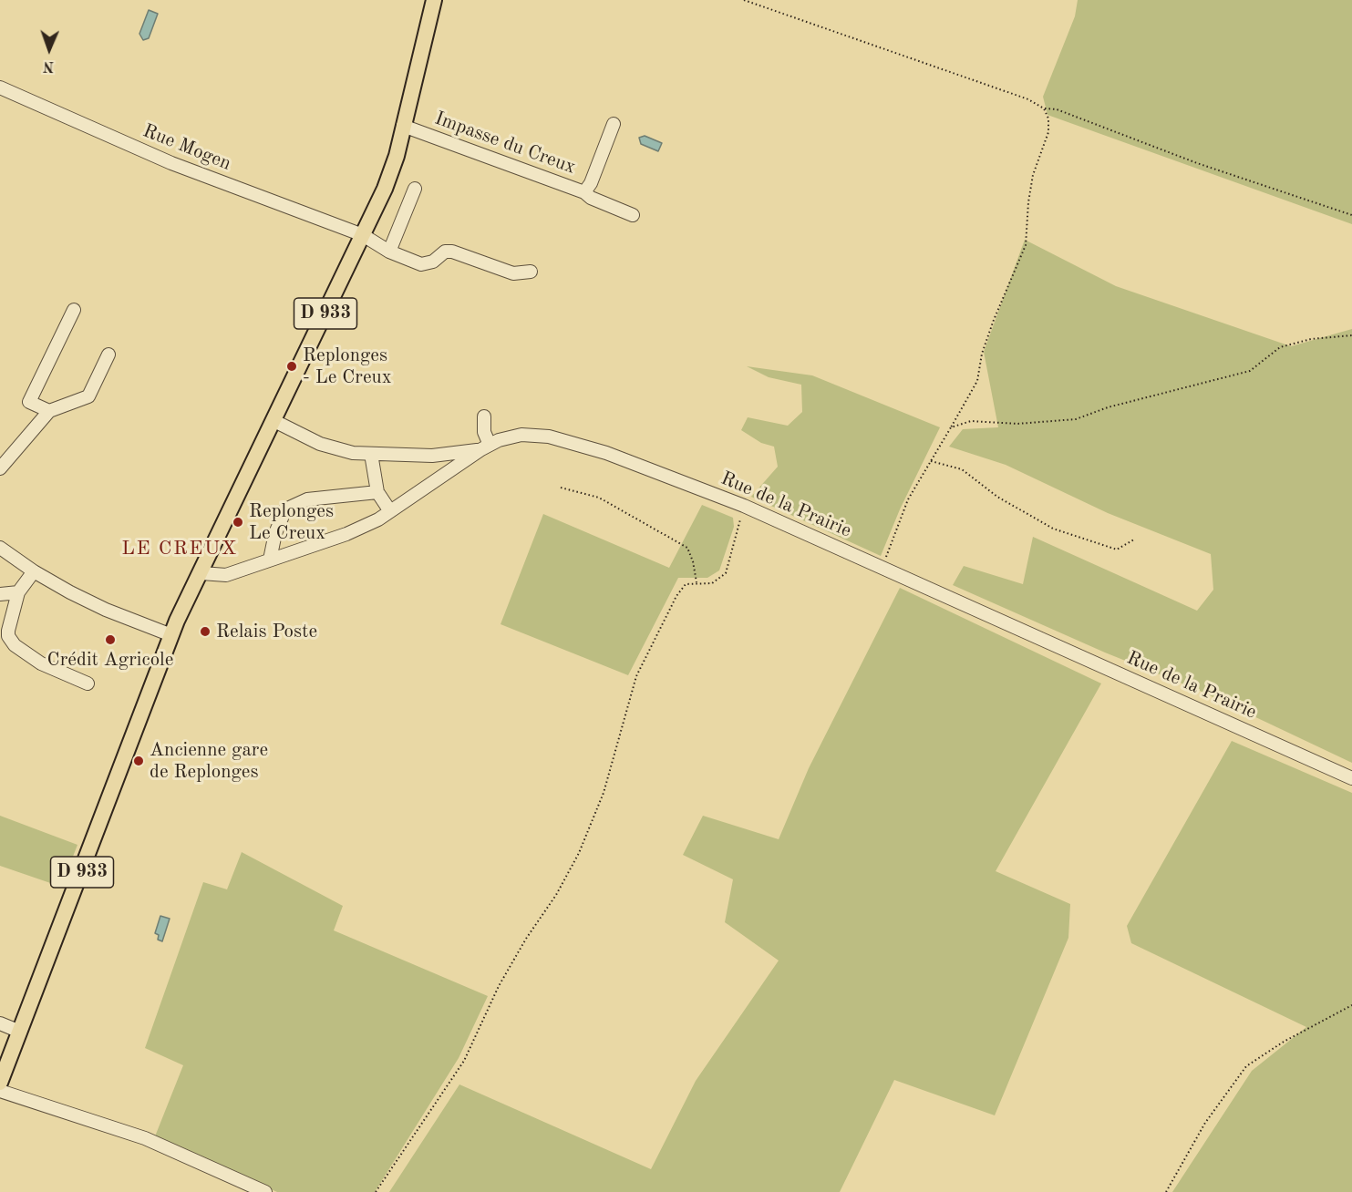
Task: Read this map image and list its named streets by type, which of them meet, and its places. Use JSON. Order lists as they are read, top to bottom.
{
  "streets": {
    "main road": ["D 933"],
    "street": ["Impasse du Creux", "Rue Mogen", "Rue de la Prairie"]
  },
  "crossings": [
    ["Impasse du Creux", "D 933"],
    ["Rue Mogen", "D 933"],
    ["D 933", "Rue de la Prairie"]
  ],
  "districts": ["LE CREUX"],
  "places": [
    "Replonges - Le Creux",
    "Replonges Le Creux",
    "Relais Poste",
    "Crédit Agricole",
    "Ancienne gare de Replonges"
  ],
  "north": "bottom"
}
